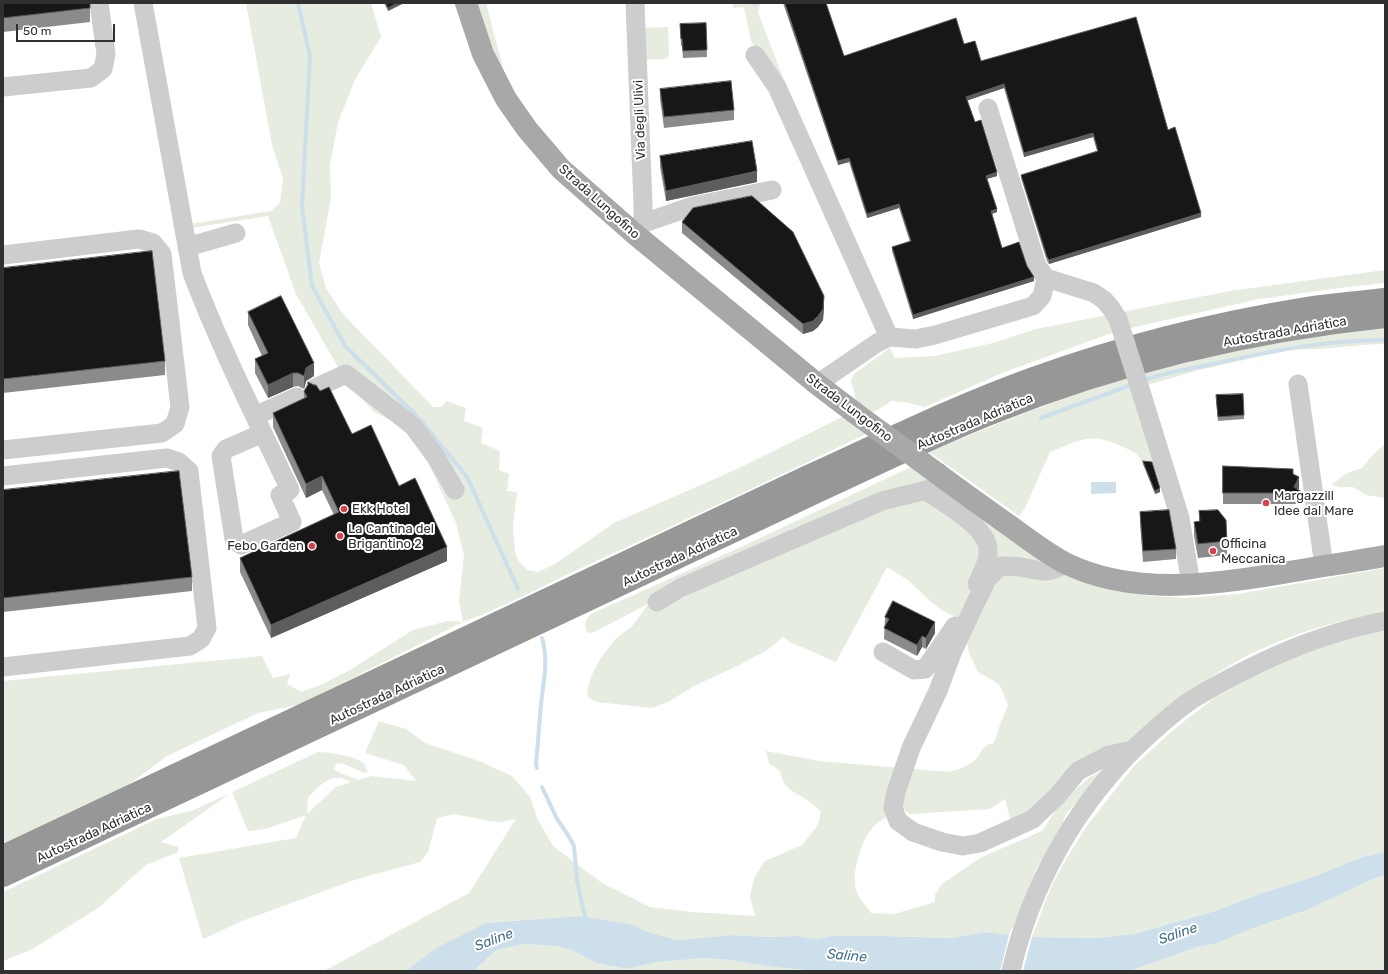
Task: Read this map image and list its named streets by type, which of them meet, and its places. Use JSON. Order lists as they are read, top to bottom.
{
  "streets": {
    "highway": ["Autostrada Adriatica"],
    "main road": ["Strada Lungofino"],
    "street": ["Via degli Ulivi"]
  },
  "crossings": [
    ["Via degli Ulivi", "Strada Lungofino"]
  ],
  "water": ["Saline"],
  "places": [
    "Margazzill Idee dal Mare",
    "Ekk Hotel",
    "La Cantina del Brigantino 2",
    "Febo Garden",
    "Officina Meccanica"
  ],
  "scale_bar": "50 m"
}
